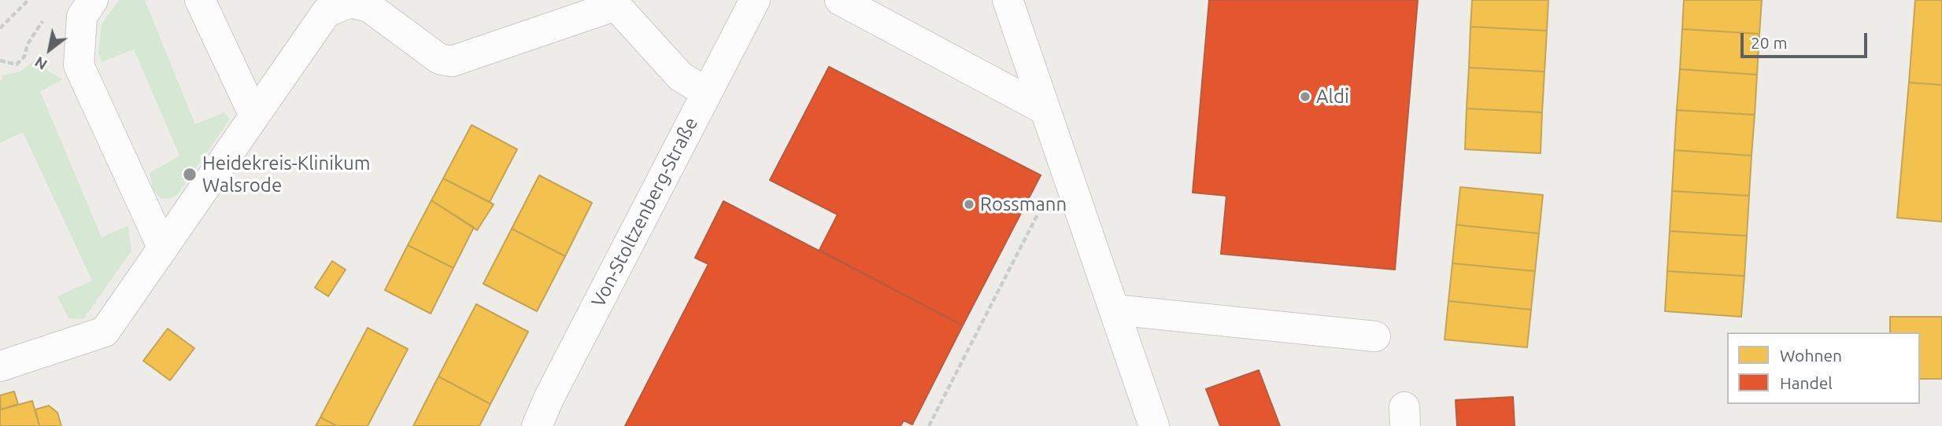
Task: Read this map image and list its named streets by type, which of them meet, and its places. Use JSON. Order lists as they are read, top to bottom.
{
  "streets": {
    "street": ["Von-Stoltzenberg-Straße"]
  },
  "places": ["Aldi", "Heidekreis-Klinikum Walsrode", "Rossmann"],
  "legend": ["Wohnen", "Handel"],
  "scale_bar": "20 m",
  "north": "bottom left"
}
